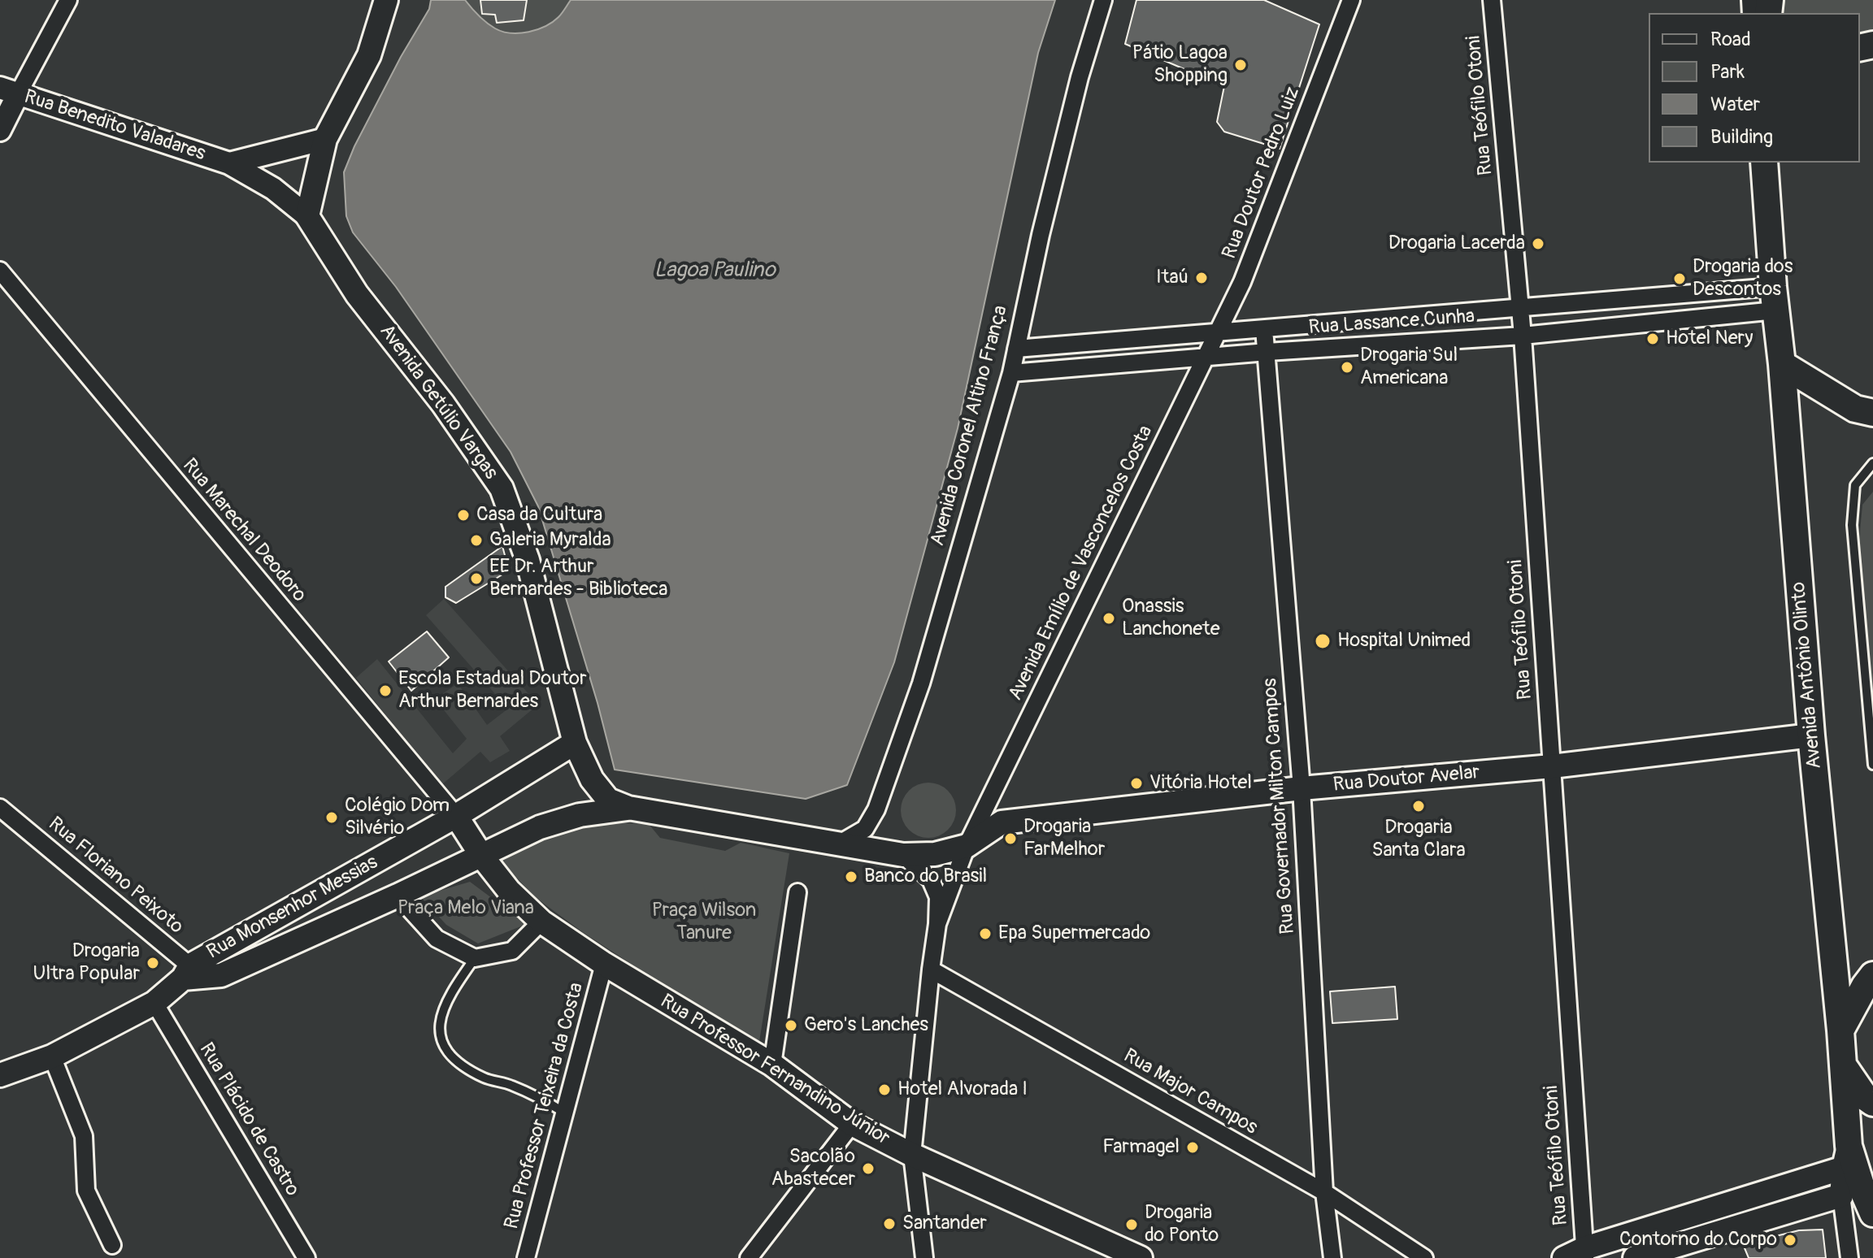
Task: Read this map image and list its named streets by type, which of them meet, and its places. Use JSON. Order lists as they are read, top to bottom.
{
  "streets": {
    "main road": [
      "Avenida Getúlio Vargas",
      "Avenida Antônio Olinto",
      "Rua Doutor Avelar",
      "Rua Monsenhor Messias",
      "Rua Professor Fernandino Júnior"
    ],
    "street": [
      "Rua Teófilo Otoni",
      "Rua Benedito Valadares",
      "Rua Doutor Pedro Luiz",
      "Rua Lassance Cunha",
      "Avenida Coronel Altino França",
      "Rua Marechal Deodoro",
      "Avenida Emílio de Vasconcelos Costa",
      "Rua Governador Milton Campos",
      "Rua Floriano Peixoto",
      "Rua Major Campos",
      "Rua Professor Teixeira da Costa",
      "Rua Plácido de Castro"
    ]
  },
  "crossings": [
    ["Rua Teófilo Otoni", "Rua Lassance Cunha"],
    ["Rua Teófilo Otoni", "Rua Doutor Avelar"],
    ["Rua Benedito Valadares", "Avenida Getúlio Vargas"],
    ["Rua Doutor Pedro Luiz", "Rua Lassance Cunha"],
    ["Rua Doutor Pedro Luiz", "Avenida Emílio de Vasconcelos Costa"],
    ["Rua Lassance Cunha", "Avenida Coronel Altino França"],
    ["Rua Lassance Cunha", "Avenida Emílio de Vasconcelos Costa"],
    ["Rua Lassance Cunha", "Avenida Antônio Olinto"],
    ["Rua Lassance Cunha", "Rua Governador Milton Campos"],
    ["Avenida Getúlio Vargas", "Rua Monsenhor Messias"],
    ["Rua Marechal Deodoro", "Rua Monsenhor Messias"],
    ["Rua Marechal Deodoro", "Rua Professor Fernandino Júnior"],
    ["Avenida Emílio de Vasconcelos Costa", "Rua Doutor Avelar"],
    ["Avenida Antônio Olinto", "Rua Doutor Avelar"],
    ["Rua Doutor Avelar", "Rua Governador Milton Campos"],
    ["Rua Governador Milton Campos", "Rua Major Campos"],
    ["Rua Floriano Peixoto", "Rua Monsenhor Messias"],
    ["Rua Monsenhor Messias", "Rua Professor Fernandino Júnior"],
    ["Rua Monsenhor Messias", "Rua Plácido de Castro"],
    ["Rua Professor Fernandino Júnior", "Rua Professor Teixeira da Costa"]
  ],
  "water": ["Lagoa Paulino"],
  "parks": ["Praça Melo Viana", "Praça Wilson Tanure"],
  "places": [
    "Pátio Lagoa Shopping",
    "Drogaria Lacerda",
    "Itaú",
    "Drogaria dos Descontos",
    "Hotel Nery",
    "Drogaria Sul Americana",
    "Casa da Cultura",
    "Galeria Myralda",
    "EE Dr. Arthur Bernardes - Biblioteca",
    "Onassis Lanchonete",
    "Hospital Unimed",
    "Escola Estadual Doutor Arthur Bernardes",
    "Vitória Hotel",
    "Drogaria Santa Clara",
    "Colégio Dom Silvério",
    "Drogaria FarMelhor",
    "Banco do Brasil",
    "Epa Supermercado",
    "Drogaria Ultra Popular",
    "Gero's Lanches",
    "Hotel Alvorada I",
    "Farmagel",
    "Sacolão Abastecer",
    "Santander",
    "Drogaria do Ponto",
    "Contorno do Corpo"
  ],
  "legend": [
    "Road",
    "Park",
    "Water",
    "Building"
  ]
}
